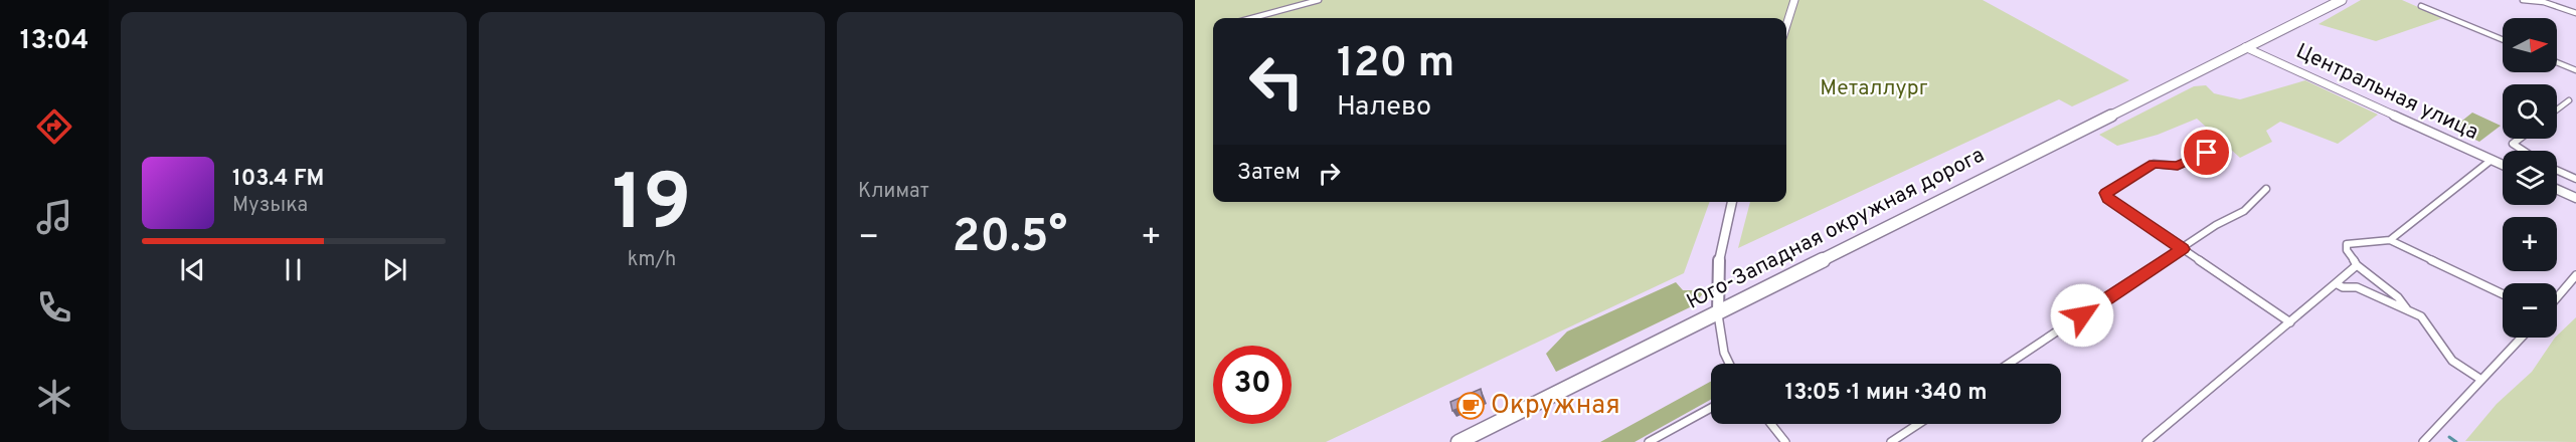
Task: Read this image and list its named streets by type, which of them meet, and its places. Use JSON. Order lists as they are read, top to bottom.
{
  "streets": {
    "highway": ["Юго-Западная окружная дорога"],
    "street": ["Центральная улица"]
  },
  "crossings": [
    ["Центральная улица", "Юго-Западная окружная дорога"]
  ],
  "parks": ["Металлург"],
  "places": {
    "cafe": ["Окружная"]
  },
  "north": "right",
  "page": {
    "tabs": "13:04",
    "tile": [
      ["19", "km/h"],
      "Климат"
    ],
    "map_buttons": ["+", "−"],
    "turn": ["120 m", "Налево"],
    "then": "Затем",
    "song": ["103.4 FM", "Музыка"],
    "heat": ["−", "20.5°", "+"],
    "limit": "30",
    "trip": "13:05 · 1 мин · 340 m"
  }
}
